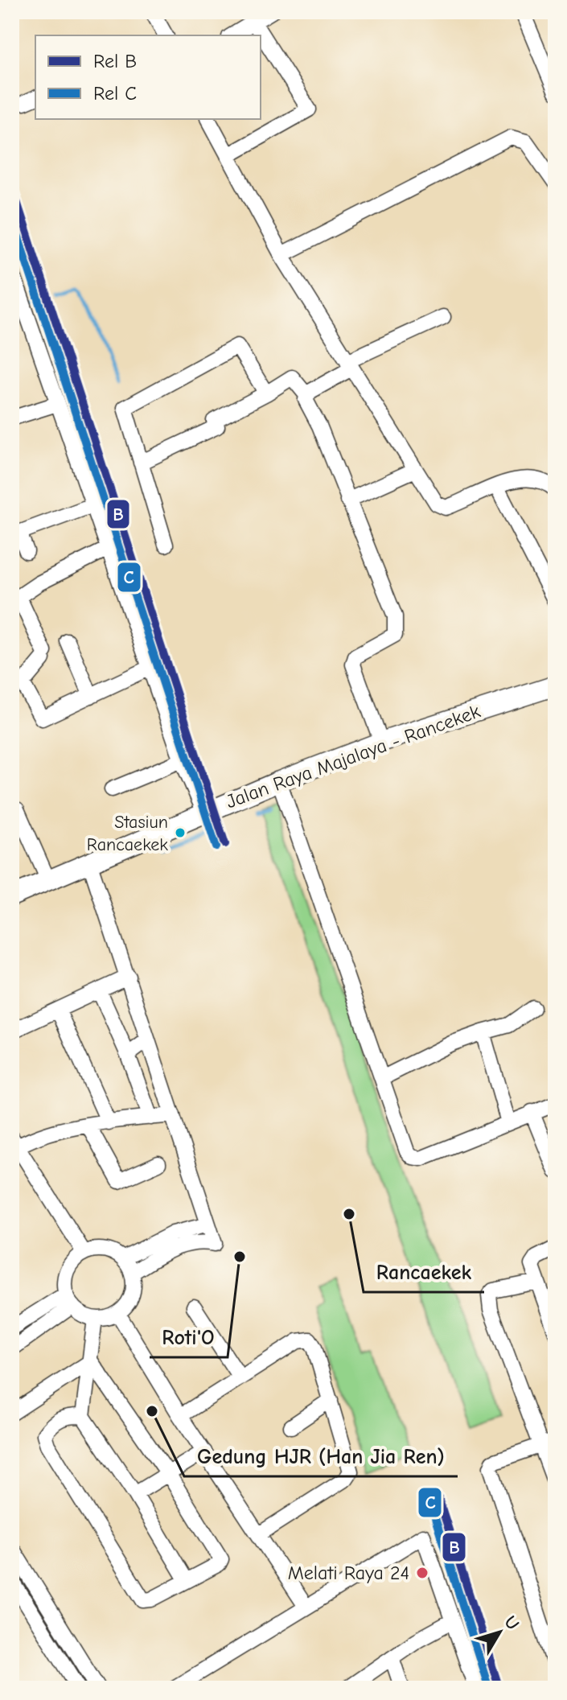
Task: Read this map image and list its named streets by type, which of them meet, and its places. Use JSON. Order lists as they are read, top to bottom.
{
  "streets": {
    "main road": ["Jalan Raya Majalaya - Rancekek"]
  },
  "places": [
    "Stasiun Rancaekek",
    "Rancaekek",
    "Roti'O",
    "Gedung HJR (Han Jia Ren)",
    "Melati Raya 24"
  ],
  "lines": ["rail line B", "rail line C"],
  "legend": ["Rel B", "Rel C"],
  "north": "top right"
}
